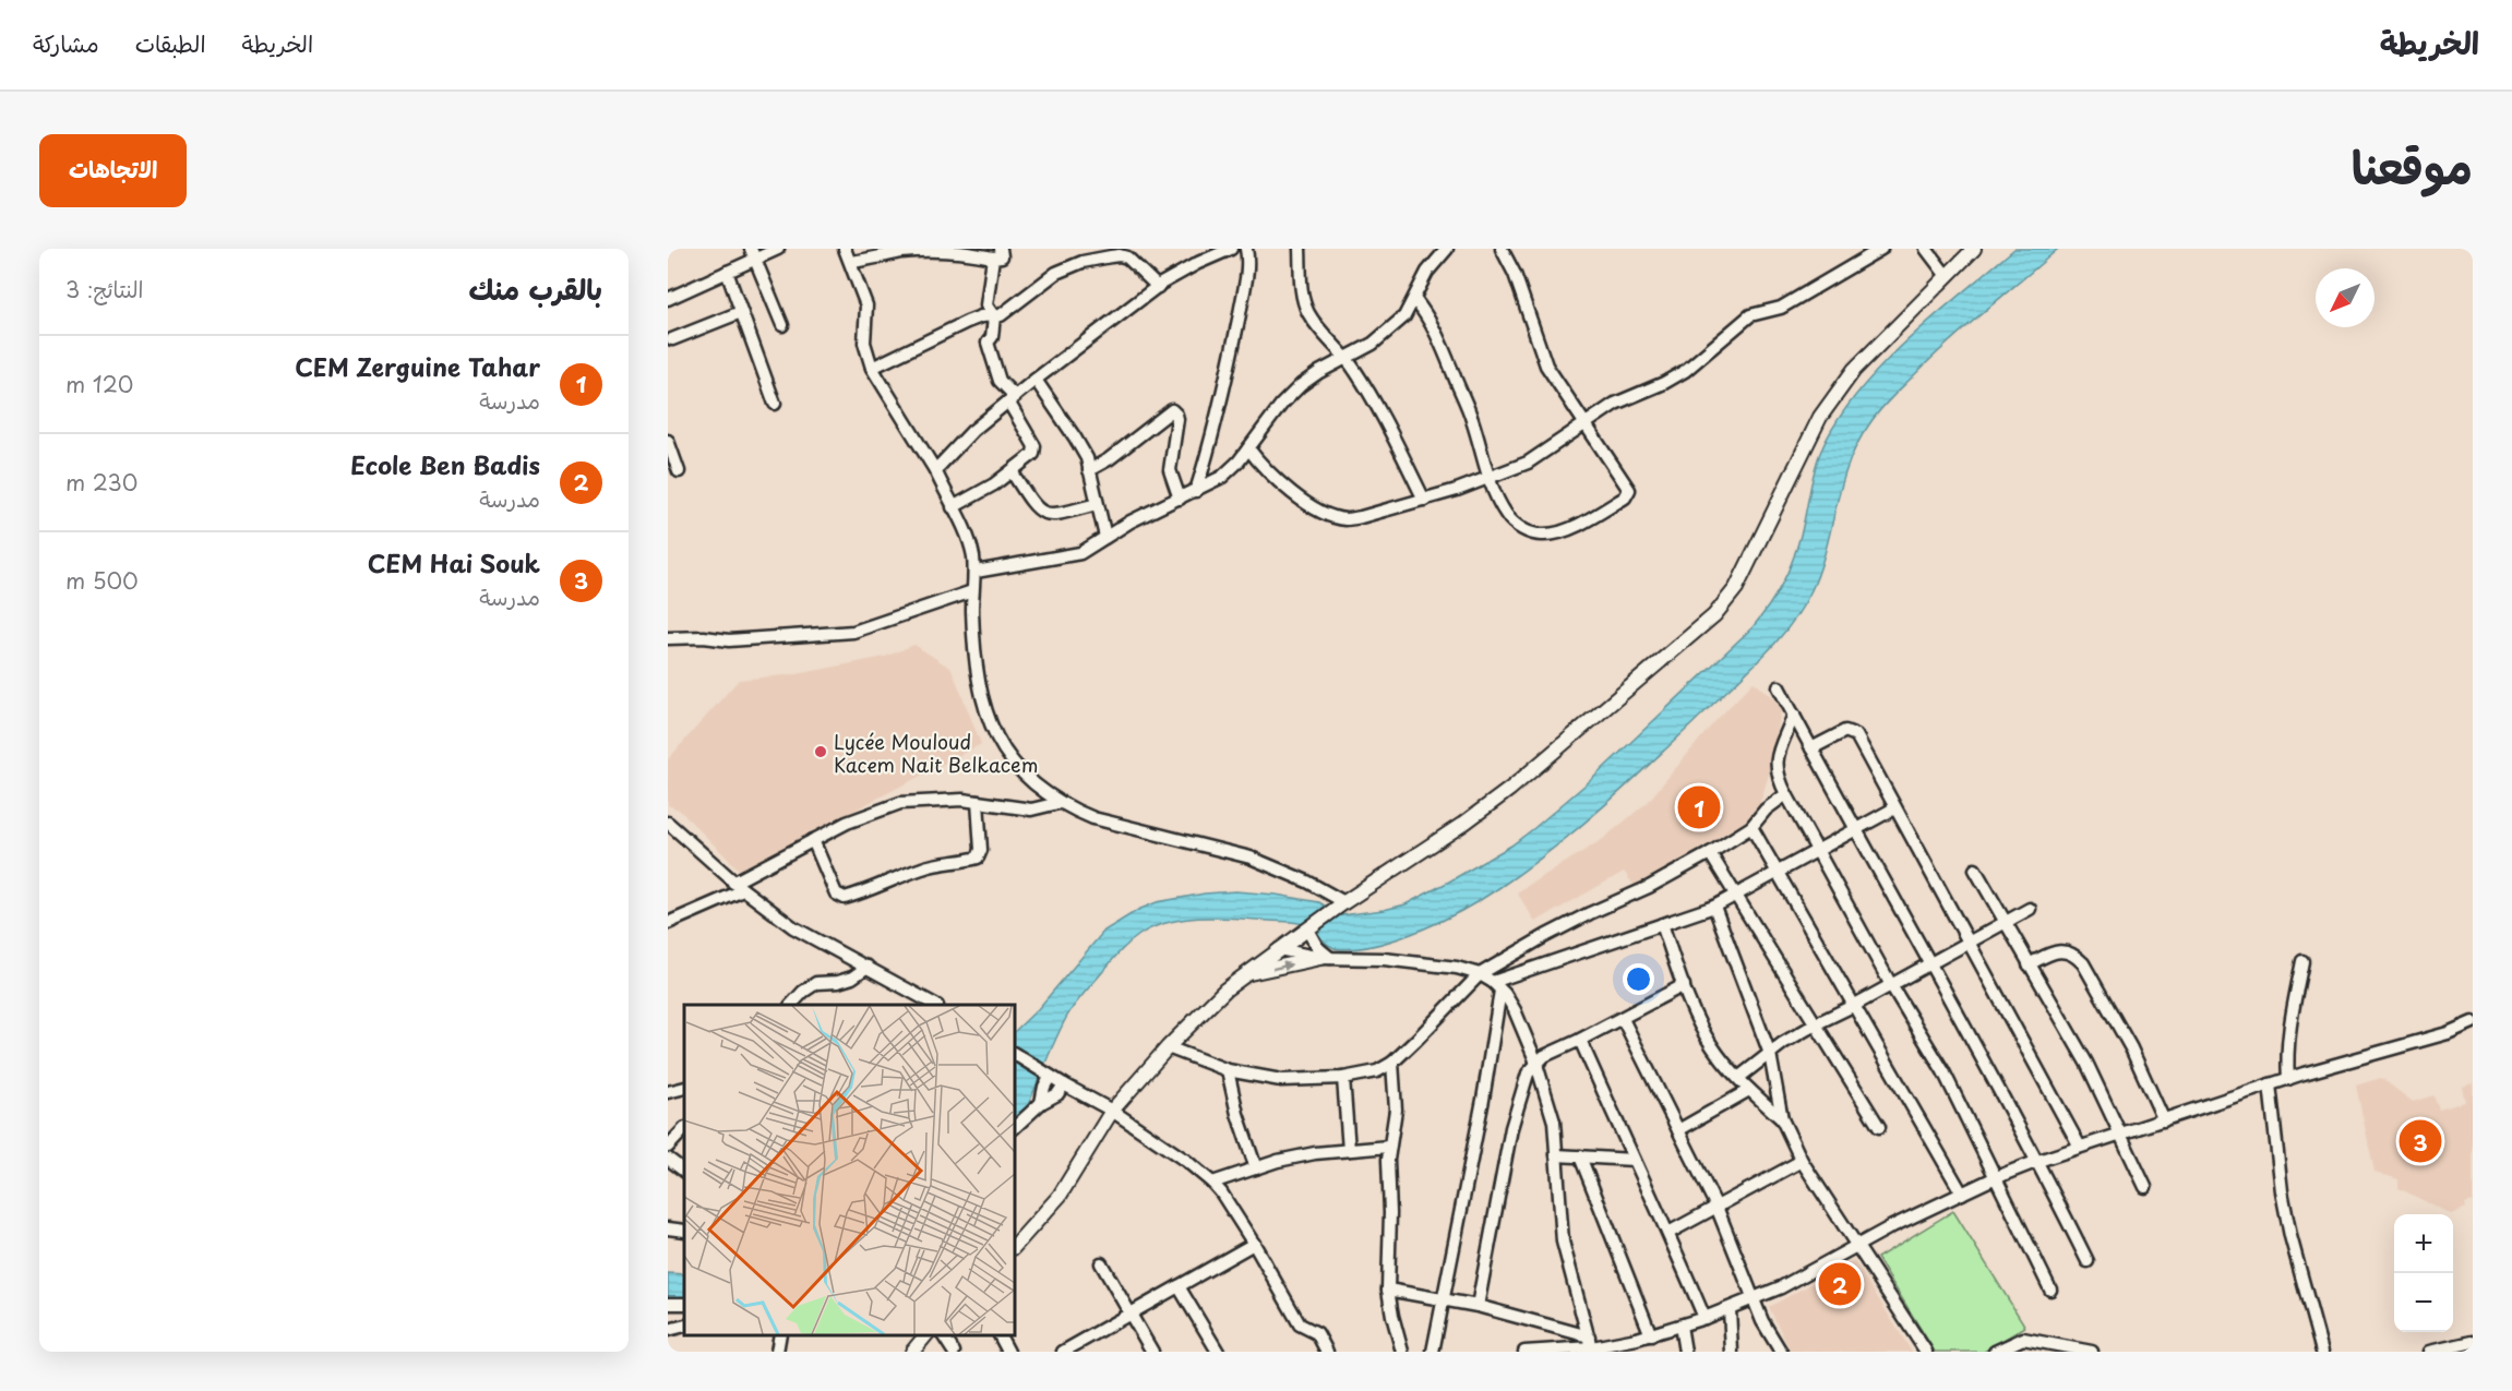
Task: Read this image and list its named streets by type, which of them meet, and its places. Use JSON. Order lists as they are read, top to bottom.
{
  "places": ["Lycée Mouloud Kacem Nait Belkacem"],
  "north": "bottom left",
  "page": {
    "header": "الخريطة",
    "nav": ["الخريطة", "الطبقات", "مشاركة"],
    "title": "موقعنا",
    "buttons": "الاتجاهات",
    "heading": ["بالقرب منك", "النتائج: 3"],
    "list": [
      {
        "mark": "1",
        "name": "CEM Zerguine Tahar",
        "note": "مدرسة",
        "value": "120 m"
      },
      {
        "mark": "2",
        "name": "Ecole Ben Badis",
        "note": "مدرسة",
        "value": "230 m"
      },
      {
        "mark": "3",
        "name": "CEM Hai Souk",
        "note": "مدرسة",
        "value": "500 m"
      }
    ],
    "pins": ["1", "3", "2"],
    "map_buttons": ["+", "−"]
  }
}
